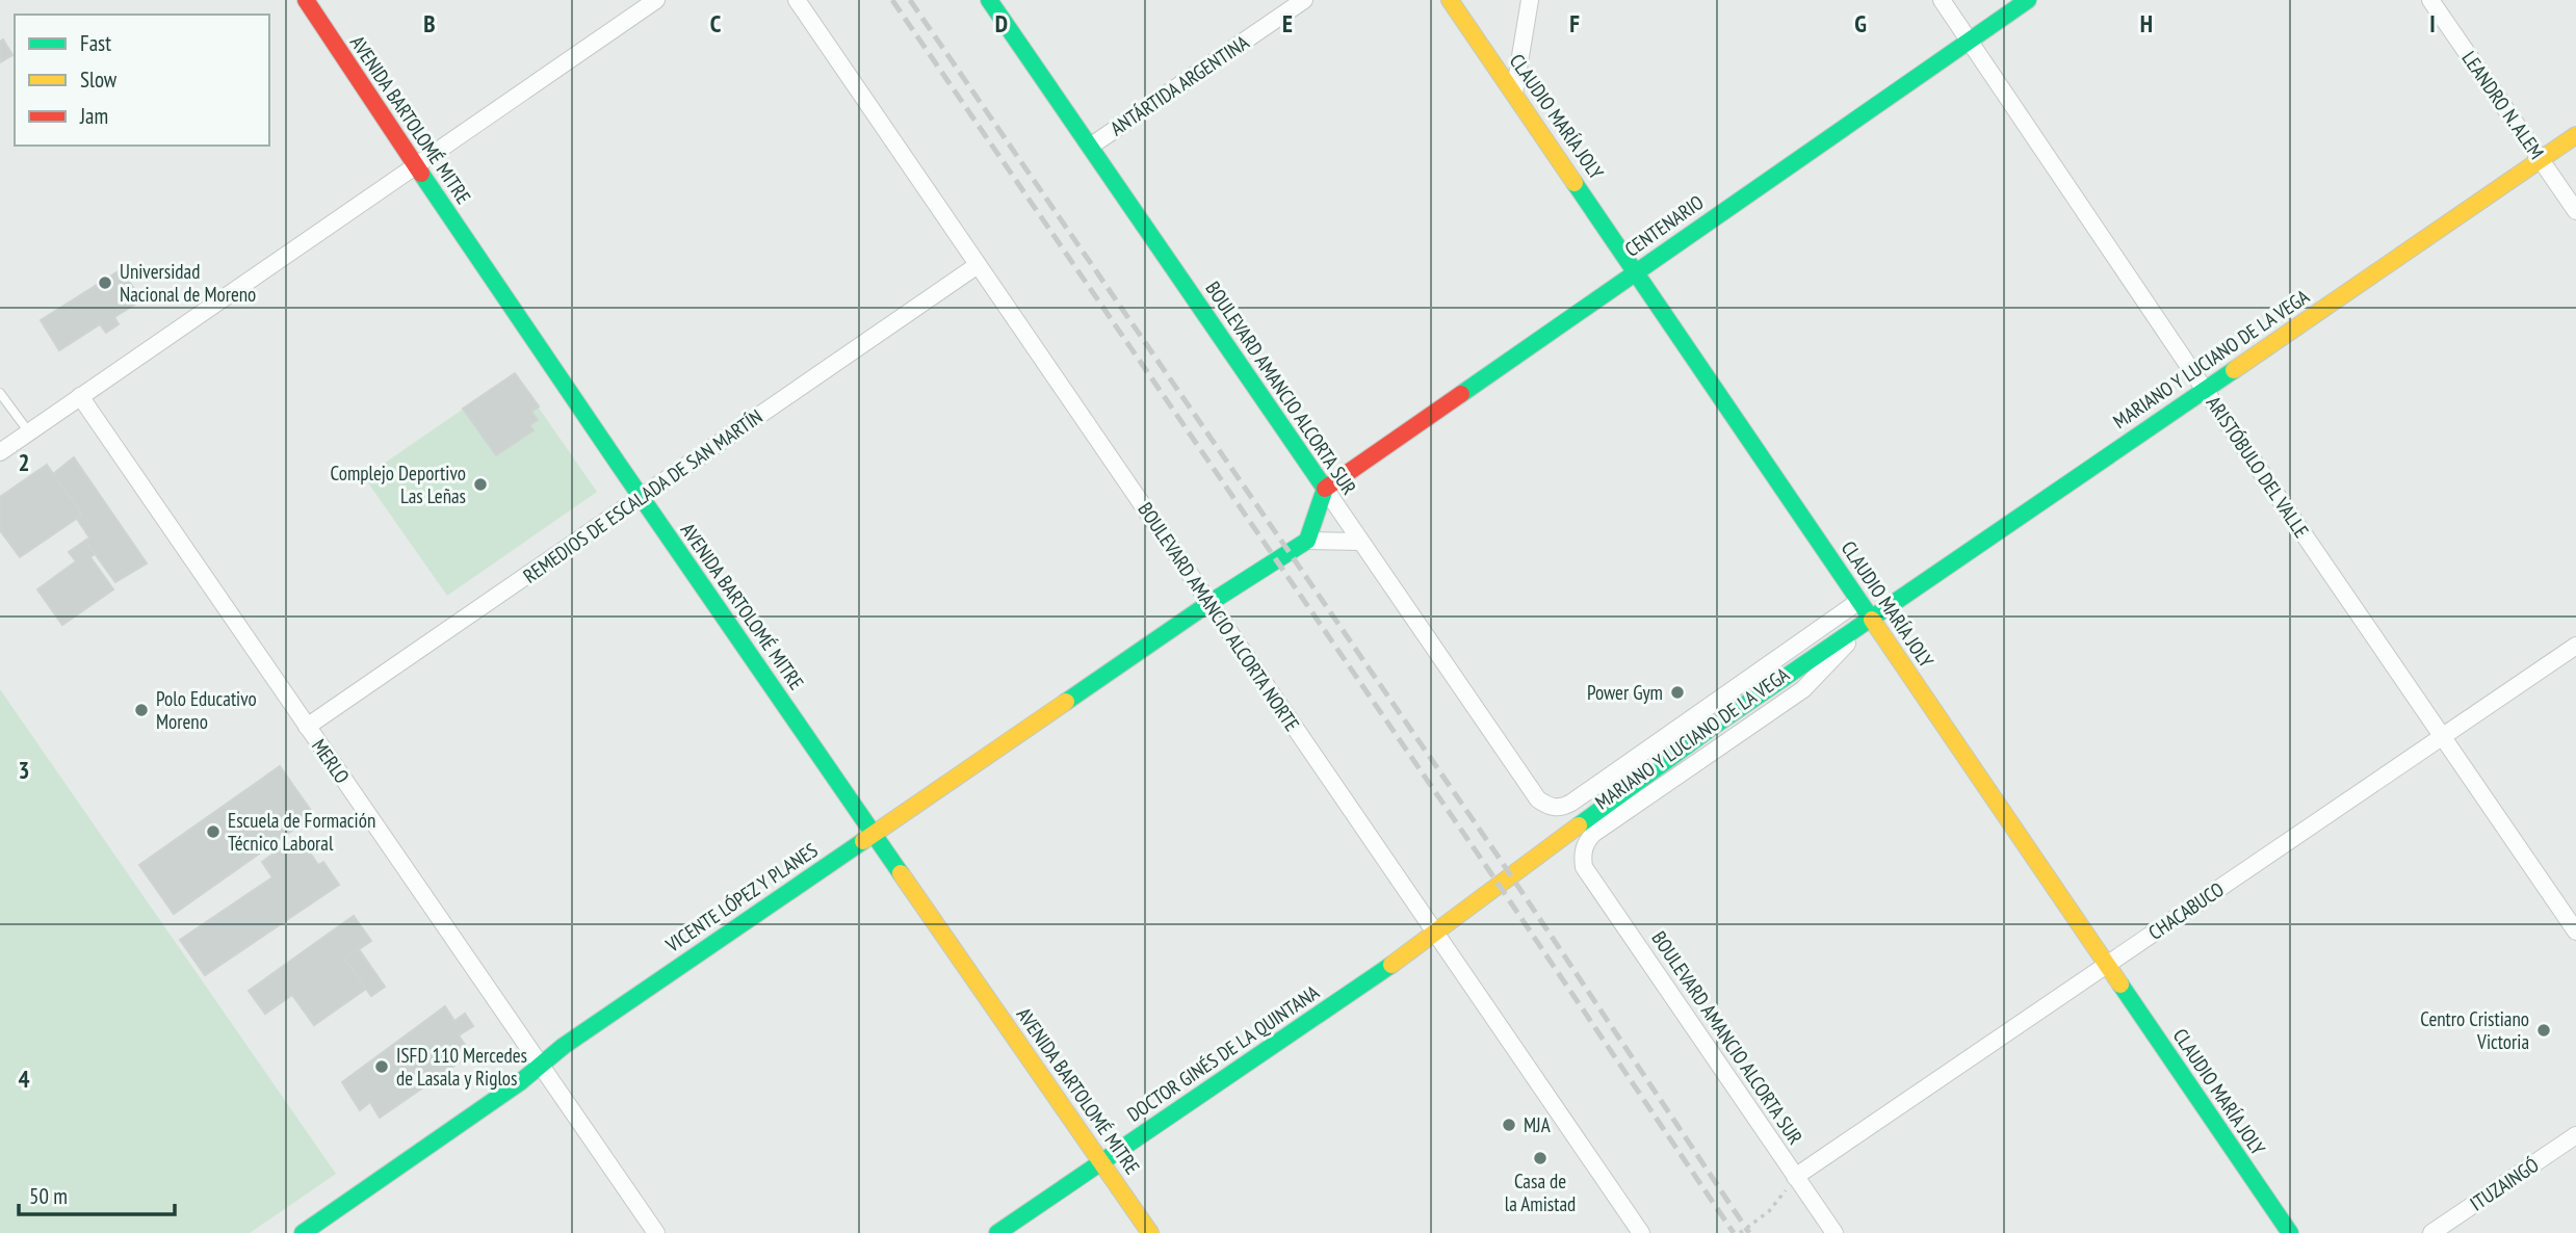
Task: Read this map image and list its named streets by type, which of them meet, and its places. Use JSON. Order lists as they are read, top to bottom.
{
  "streets": {
    "street": [
      "ANTÁRTIDA ARGENTINA",
      "LEANDRO N. ALEM",
      "CLAUDIO MARÍA JOLY",
      "AVENIDA BARTOLOMÉ MITRE",
      "CENTENARIO",
      "MARIANO Y LUCIANO DE LA VEGA",
      "BOULEVARD AMANCIO ALCORTA SUR",
      "ARISTÓBULO DEL VALLE",
      "REMEDIOS DE ESCALADA DE SAN MARTÍN",
      "BOULEVARD AMANCIO ALCORTA NORTE",
      "MERLO",
      "VICENTE LÓPEZ Y PLANES",
      "CHACABUCO",
      "DOCTOR GINÉS DE LA QUINTANA",
      "ITUZAINGÓ"
    ]
  },
  "crossings": [
    ["ANTÁRTIDA ARGENTINA", "BOULEVARD AMANCIO ALCORTA SUR"],
    ["LEANDRO N. ALEM", "MARIANO Y LUCIANO DE LA VEGA"],
    ["CLAUDIO MARÍA JOLY", "CENTENARIO"],
    ["CLAUDIO MARÍA JOLY", "MARIANO Y LUCIANO DE LA VEGA"],
    ["CLAUDIO MARÍA JOLY", "CHACABUCO"],
    ["AVENIDA BARTOLOMÉ MITRE", "REMEDIOS DE ESCALADA DE SAN MARTÍN"],
    ["AVENIDA BARTOLOMÉ MITRE", "VICENTE LÓPEZ Y PLANES"],
    ["AVENIDA BARTOLOMÉ MITRE", "DOCTOR GINÉS DE LA QUINTANA"],
    ["CENTENARIO", "BOULEVARD AMANCIO ALCORTA SUR"],
    ["CENTENARIO", "ARISTÓBULO DEL VALLE"],
    ["MARIANO Y LUCIANO DE LA VEGA", "BOULEVARD AMANCIO ALCORTA SUR"],
    ["MARIANO Y LUCIANO DE LA VEGA", "ARISTÓBULO DEL VALLE"],
    ["MARIANO Y LUCIANO DE LA VEGA", "BOULEVARD AMANCIO ALCORTA NORTE"],
    ["MARIANO Y LUCIANO DE LA VEGA", "DOCTOR GINÉS DE LA QUINTANA"],
    ["BOULEVARD AMANCIO ALCORTA SUR", "CHACABUCO"],
    ["ARISTÓBULO DEL VALLE", "CHACABUCO"],
    ["REMEDIOS DE ESCALADA DE SAN MARTÍN", "BOULEVARD AMANCIO ALCORTA NORTE"],
    ["REMEDIOS DE ESCALADA DE SAN MARTÍN", "MERLO"],
    ["BOULEVARD AMANCIO ALCORTA NORTE", "VICENTE LÓPEZ Y PLANES"],
    ["BOULEVARD AMANCIO ALCORTA NORTE", "DOCTOR GINÉS DE LA QUINTANA"],
    ["MERLO", "VICENTE LÓPEZ Y PLANES"]
  ],
  "places": [
    "Universidad Nacional de Moreno",
    "Complejo Deportivo Las Leñas",
    "Power Gym",
    "Polo Educativo Moreno",
    "Escuela de Formación Técnico Laboral",
    "Centro Cristiano Victoria",
    "ISFD 110 Mercedes de Lasala y Riglos",
    "MJA",
    "Casa de la Amistad"
  ],
  "legend": ["Fast", "Slow", "Jam"],
  "scale_bar": "50 m",
  "grid": {
    "columns": [
      "B",
      "C",
      "D",
      "E",
      "F",
      "G",
      "H",
      "I"
    ],
    "rows": ["2", "3", "4"]
  }
}
